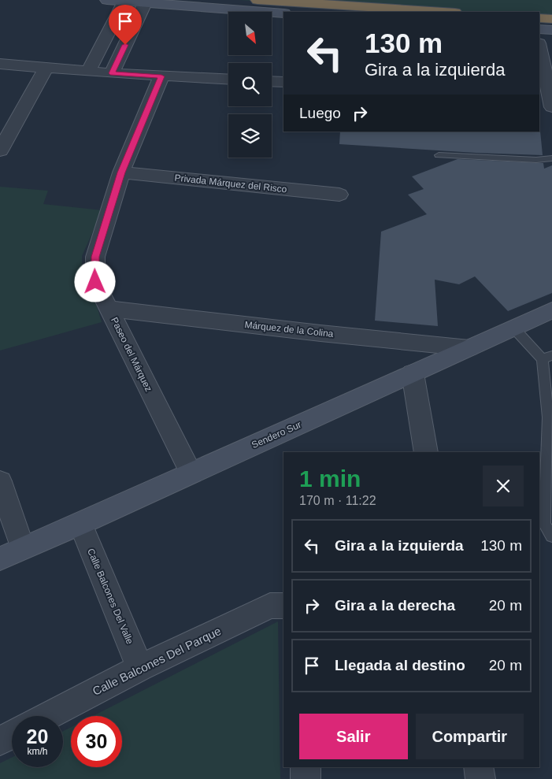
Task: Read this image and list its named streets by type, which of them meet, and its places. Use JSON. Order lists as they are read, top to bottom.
{
  "streets": {
    "street": [
      "Privada Márquez del Risco",
      "Márquez de la Colina",
      "Paseo del Márquez",
      "Sendero Sur",
      "Calle Balcones Del Valle",
      "Calle Balcones Del Parque"
    ]
  },
  "crossings": [
    ["Privada Márquez del Risco", "Paseo del Márquez"],
    ["Márquez de la Colina", "Paseo del Márquez"],
    ["Márquez de la Colina", "Sendero Sur"],
    ["Paseo del Márquez", "Sendero Sur"],
    ["Sendero Sur", "Calle Balcones Del Valle"],
    ["Calle Balcones Del Valle", "Calle Balcones Del Parque"]
  ],
  "north": "bottom right",
  "page": {
    "turn": ["130 m", "Gira a la izquierda"],
    "then": "Luego",
    "heading": ["1 min", "170 m · 11:22"],
    "list": [
      {
        "name": "Gira a la izquierda",
        "value": "130 m"
      },
      {
        "name": "Gira a la derecha",
        "value": "20 m"
      },
      {
        "name": "Llegada al destino",
        "value": "20 m"
      }
    ],
    "buttons": ["Salir", "Compartir"],
    "speed": "20 km/h",
    "limit": "30"
  }
}
